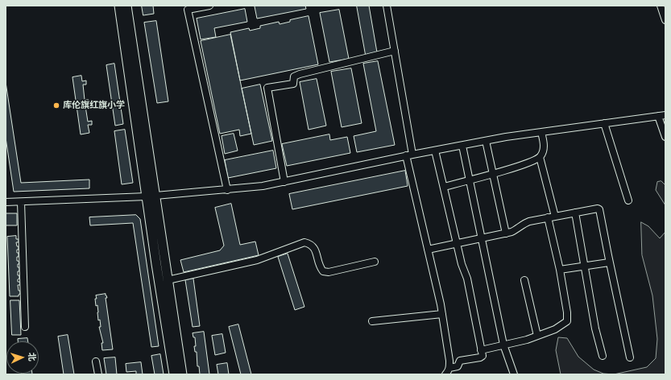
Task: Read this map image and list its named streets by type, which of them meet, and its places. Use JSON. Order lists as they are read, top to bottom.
{
  "places": ["库伦旗红旗小学"],
  "north": "right"
}
